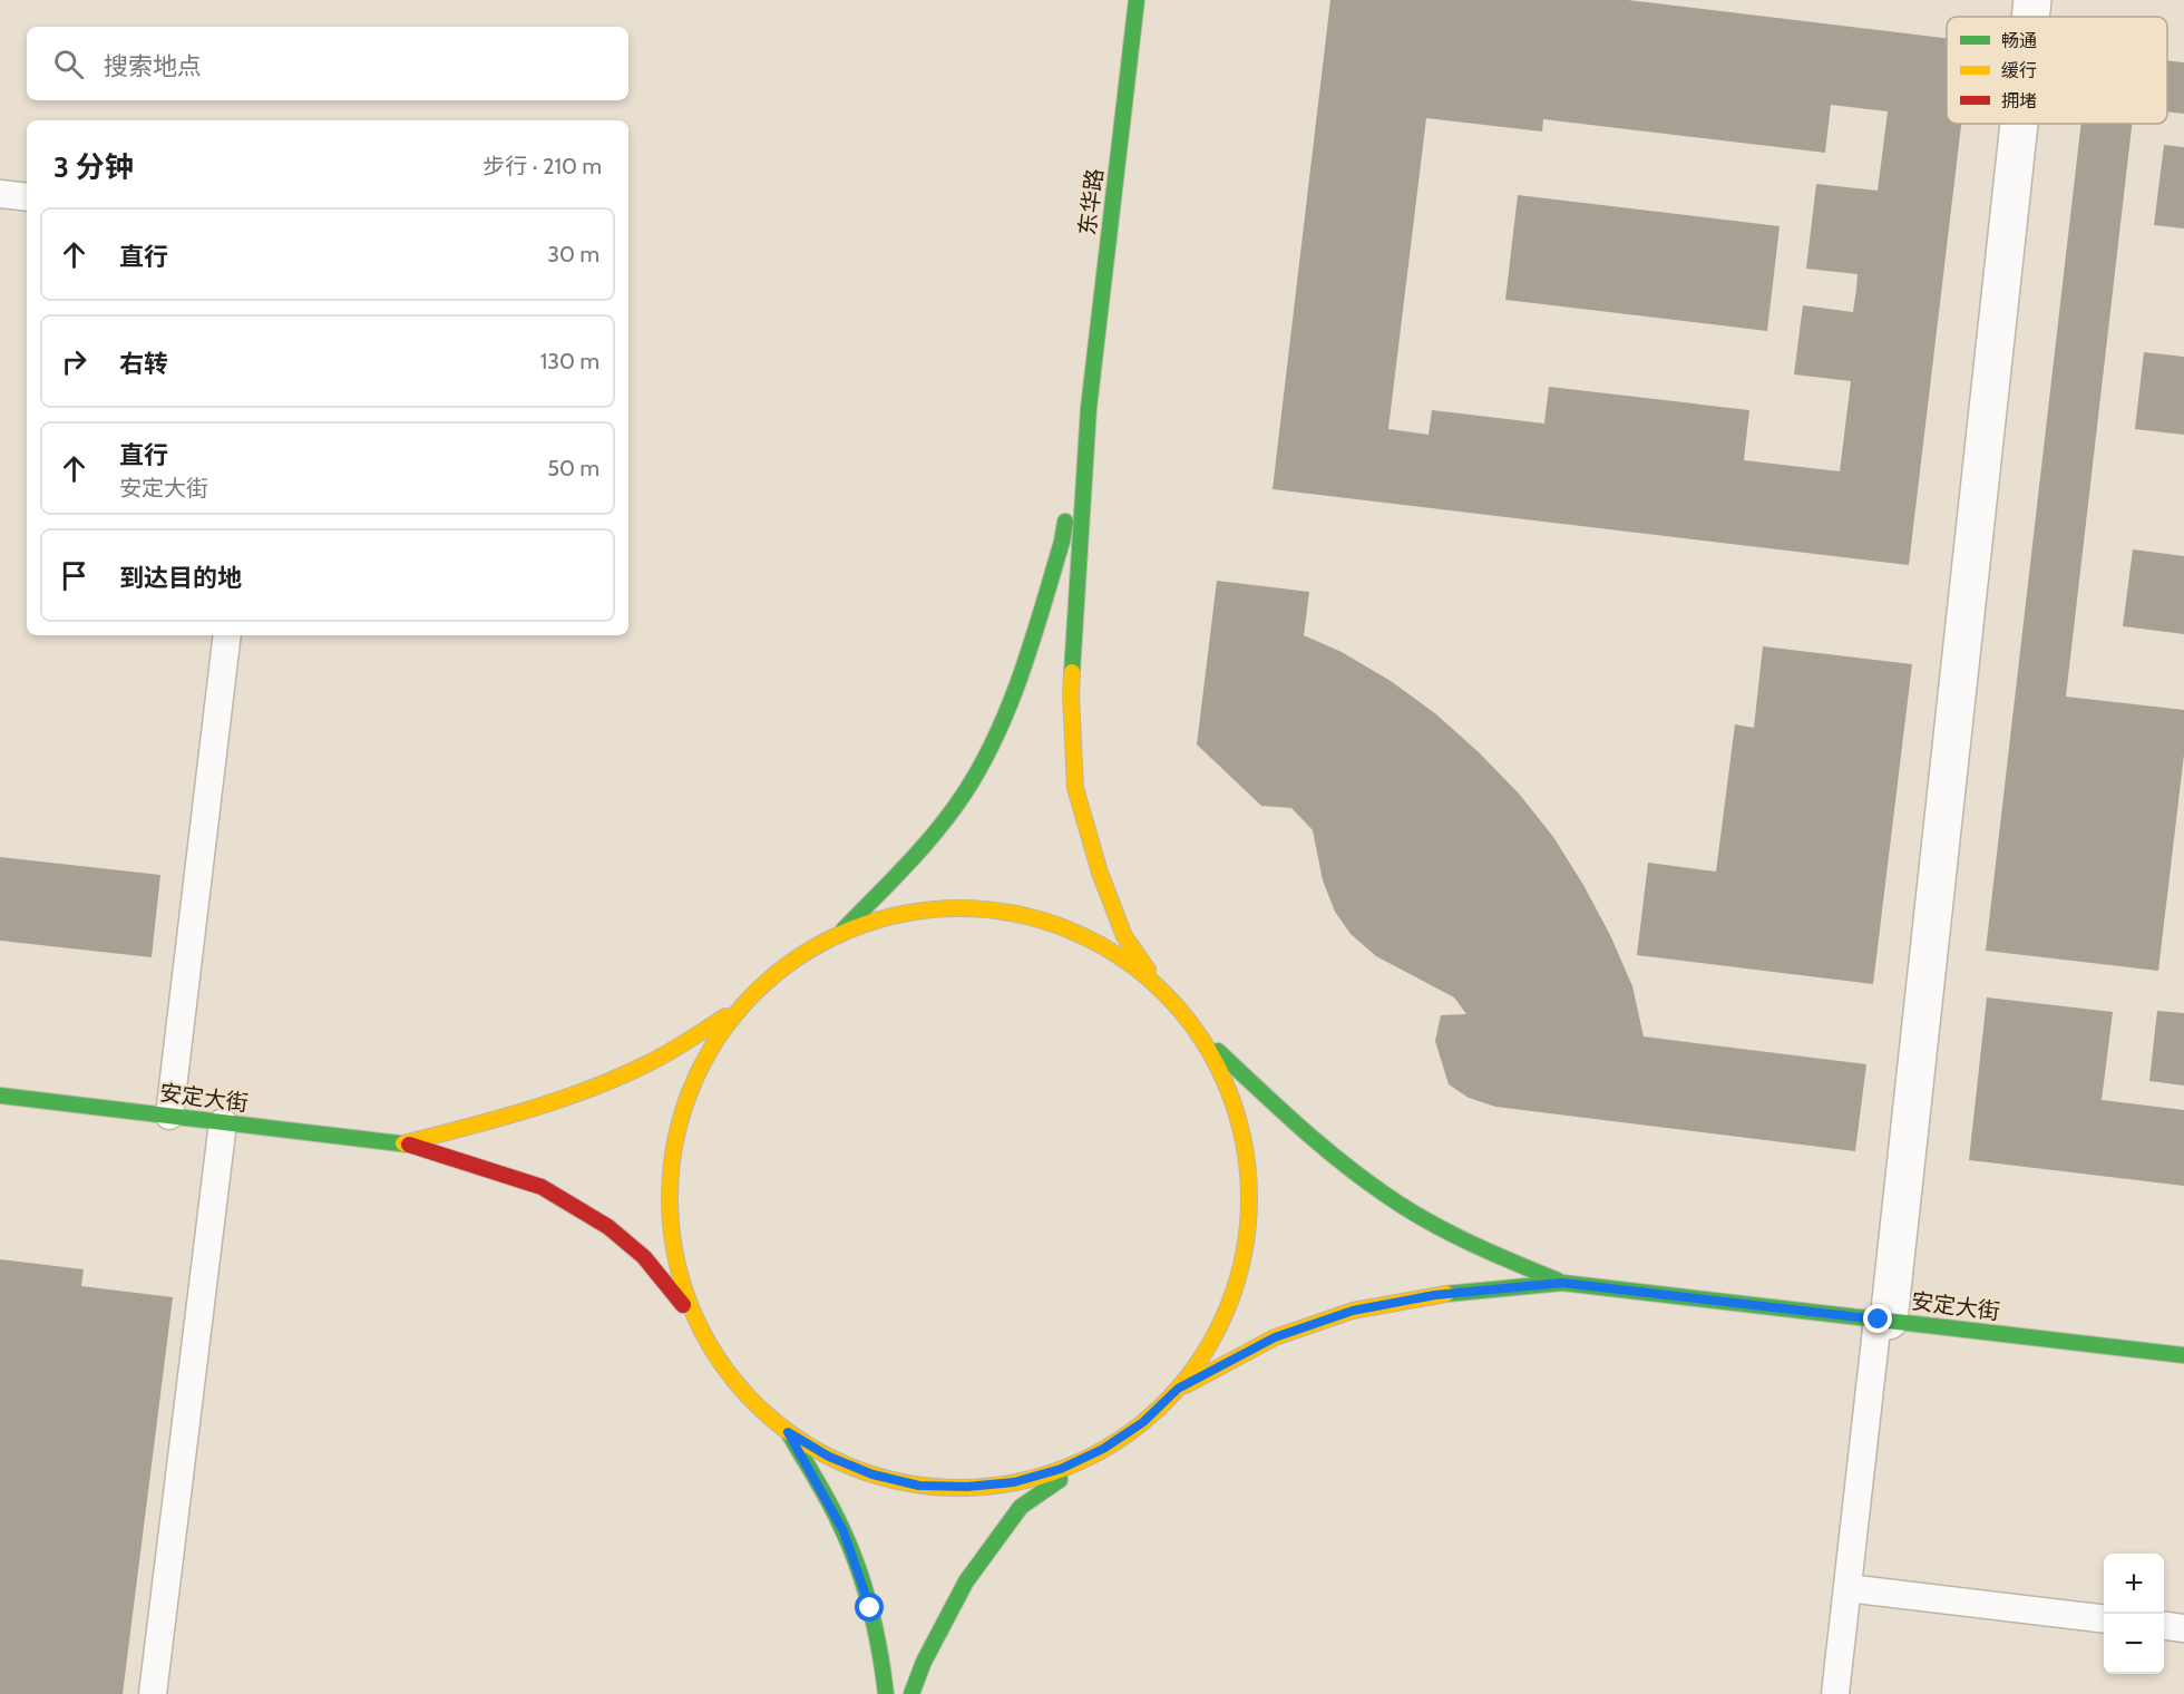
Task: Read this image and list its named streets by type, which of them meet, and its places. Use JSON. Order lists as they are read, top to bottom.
{
  "streets": {
    "street": ["东华路", "安定大街"]
  },
  "legend": ["畅通", "缓行", "拥堵"],
  "page": {
    "search": "搜索地点",
    "heading": ["3 分钟", "步行 · 210 m"],
    "list": [
      ["直行", "30 m"],
      ["右转", "130 m"],
      ["直行", "安定大街", "50 m"],
      "到达目的地"
    ],
    "map_buttons": ["+", "−"]
  }
}
